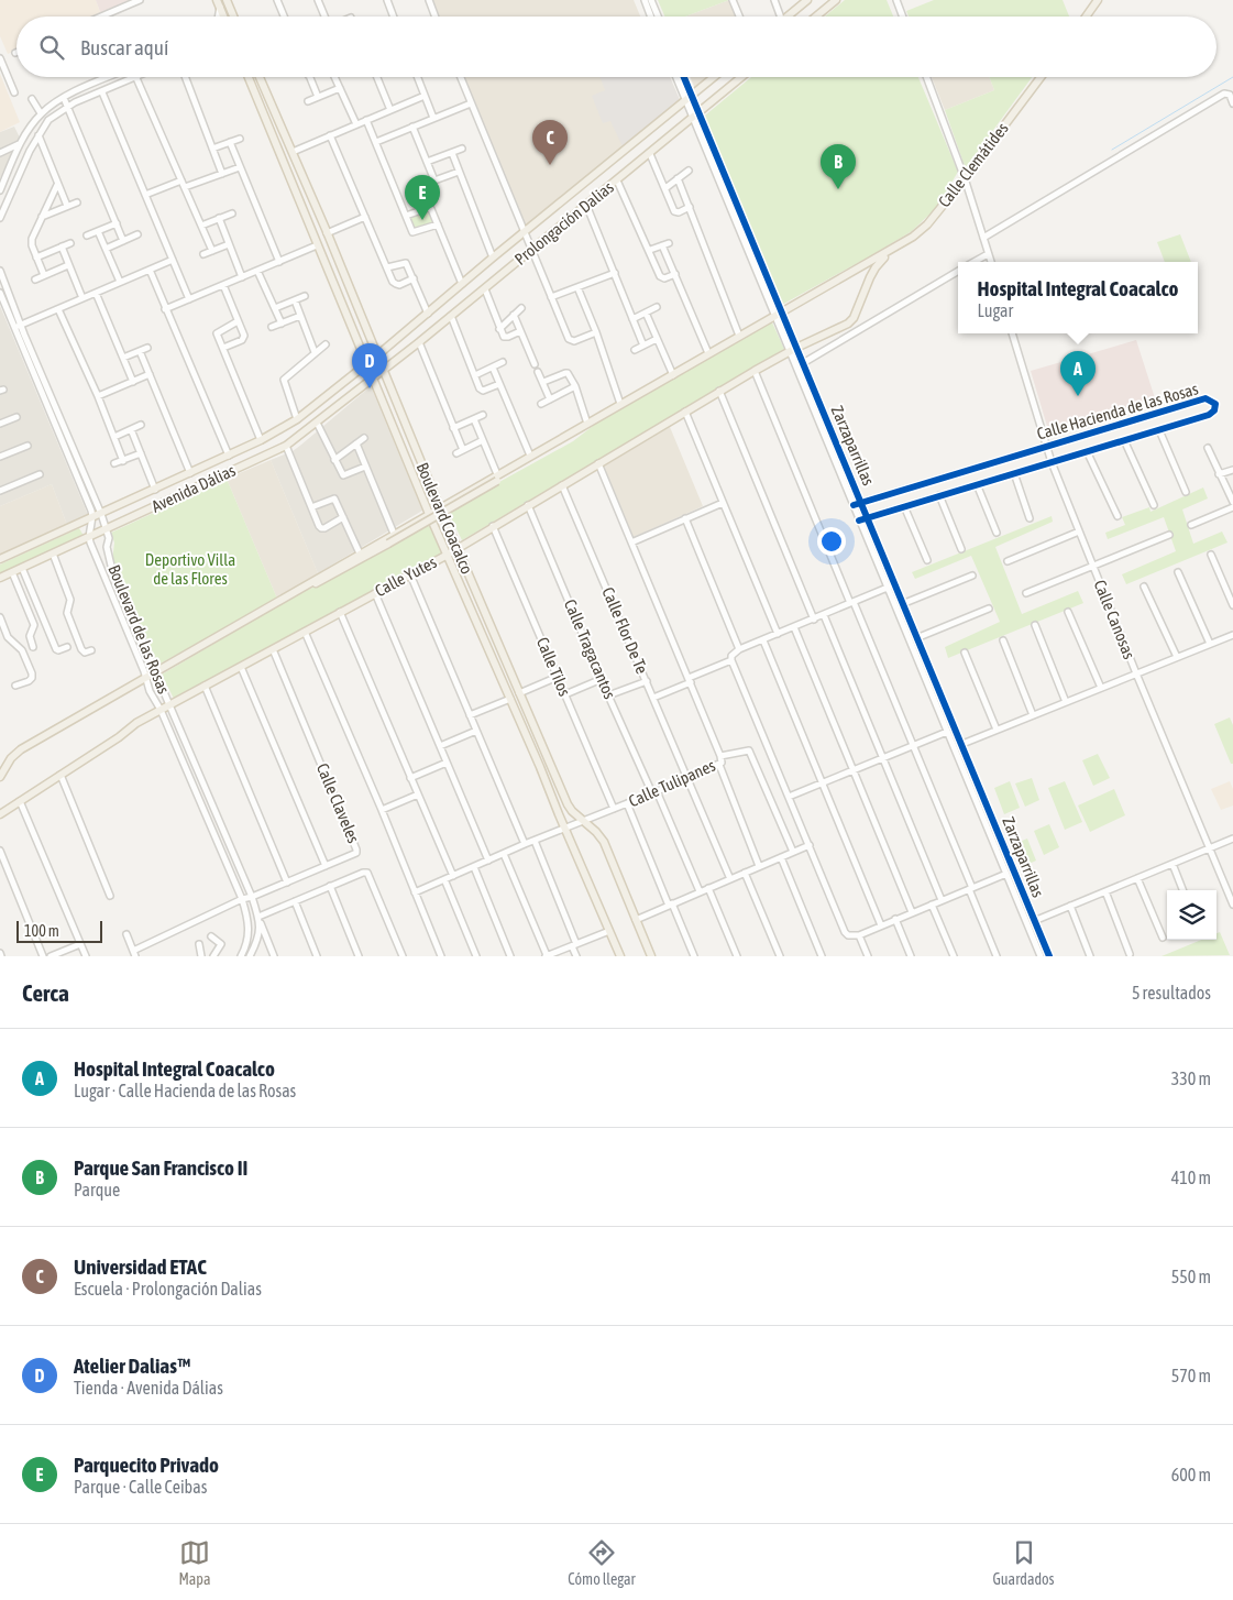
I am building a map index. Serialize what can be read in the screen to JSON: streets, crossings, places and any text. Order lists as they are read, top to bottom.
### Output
{
  "streets": {
    "main road": [
      "Calle Clemátides",
      "Prolongación Dalias",
      "Avenida Dálias",
      "Boulevard Coacalco",
      "Calle Yutes"
    ],
    "street": [
      "Calle Hacienda de las Rosas",
      "Zarzaparrillas",
      "Calle Canosas",
      "Boulevard de las Rosas",
      "Calle Flor De Te",
      "Calle Tragacantos",
      "Calle Tilos",
      "Calle Tulipanes",
      "Calle Claveles"
    ]
  },
  "crossings": [
    ["Calle Clemátides", "Zarzaparrillas"],
    ["Calle Clemátides", "Calle Yutes"],
    ["Prolongación Dalias", "Zarzaparrillas"],
    ["Prolongación Dalias", "Avenida Dálias"],
    ["Prolongación Dalias", "Boulevard Coacalco"],
    ["Calle Hacienda de las Rosas", "Zarzaparrillas"],
    ["Calle Hacienda de las Rosas", "Calle Canosas"],
    ["Zarzaparrillas", "Calle Yutes"],
    ["Avenida Dálias", "Boulevard Coacalco"],
    ["Avenida Dálias", "Boulevard de las Rosas"],
    ["Boulevard Coacalco", "Calle Yutes"],
    ["Boulevard Coacalco", "Calle Tulipanes"],
    ["Calle Yutes", "Boulevard de las Rosas"],
    ["Calle Yutes", "Calle Flor De Te"],
    ["Calle Yutes", "Calle Tragacantos"],
    ["Calle Yutes", "Calle Tilos"],
    ["Calle Yutes", "Calle Tulipanes"],
    ["Calle Yutes", "Calle Claveles"],
    ["Boulevard de las Rosas", "Calle Claveles"],
    ["Calle Flor De Te", "Calle Tulipanes"],
    ["Calle Tragacantos", "Calle Tulipanes"],
    ["Calle Tilos", "Calle Tulipanes"]
  ],
  "parks": ["Deportivo Villa de las Flores"],
  "scale_bar": "100 m",
  "page": {
    "search": "Buscar aquí",
    "pins": [
      "C",
      "B",
      "E",
      "D",
      "A"
    ],
    "popup": ["Hospital Integral Coacalco", "Lugar"],
    "scale": "100 m",
    "heading": ["Cerca", "5 resultados"],
    "list": [
      {
        "mark": "A",
        "name": "Hospital Integral Coacalco",
        "note": "Lugar · Calle Hacienda de las Rosas",
        "value": "330 m"
      },
      {
        "mark": "B",
        "name": "Parque San Francisco II",
        "note": "Parque",
        "value": "410 m"
      },
      {
        "mark": "C",
        "name": "Universidad ETAC",
        "note": "Escuela · Prolongación Dalias",
        "value": "550 m"
      },
      {
        "mark": "D",
        "name": "Atelier Dalias™",
        "note": "Tienda · Avenida Dálias",
        "value": "570 m"
      },
      {
        "mark": "E",
        "name": "Parquecito Privado",
        "note": "Parque · Calle Ceibas",
        "value": "600 m"
      }
    ],
    "nav": ["Mapa", "Cómo llegar", "Guardados"]
  }
}
